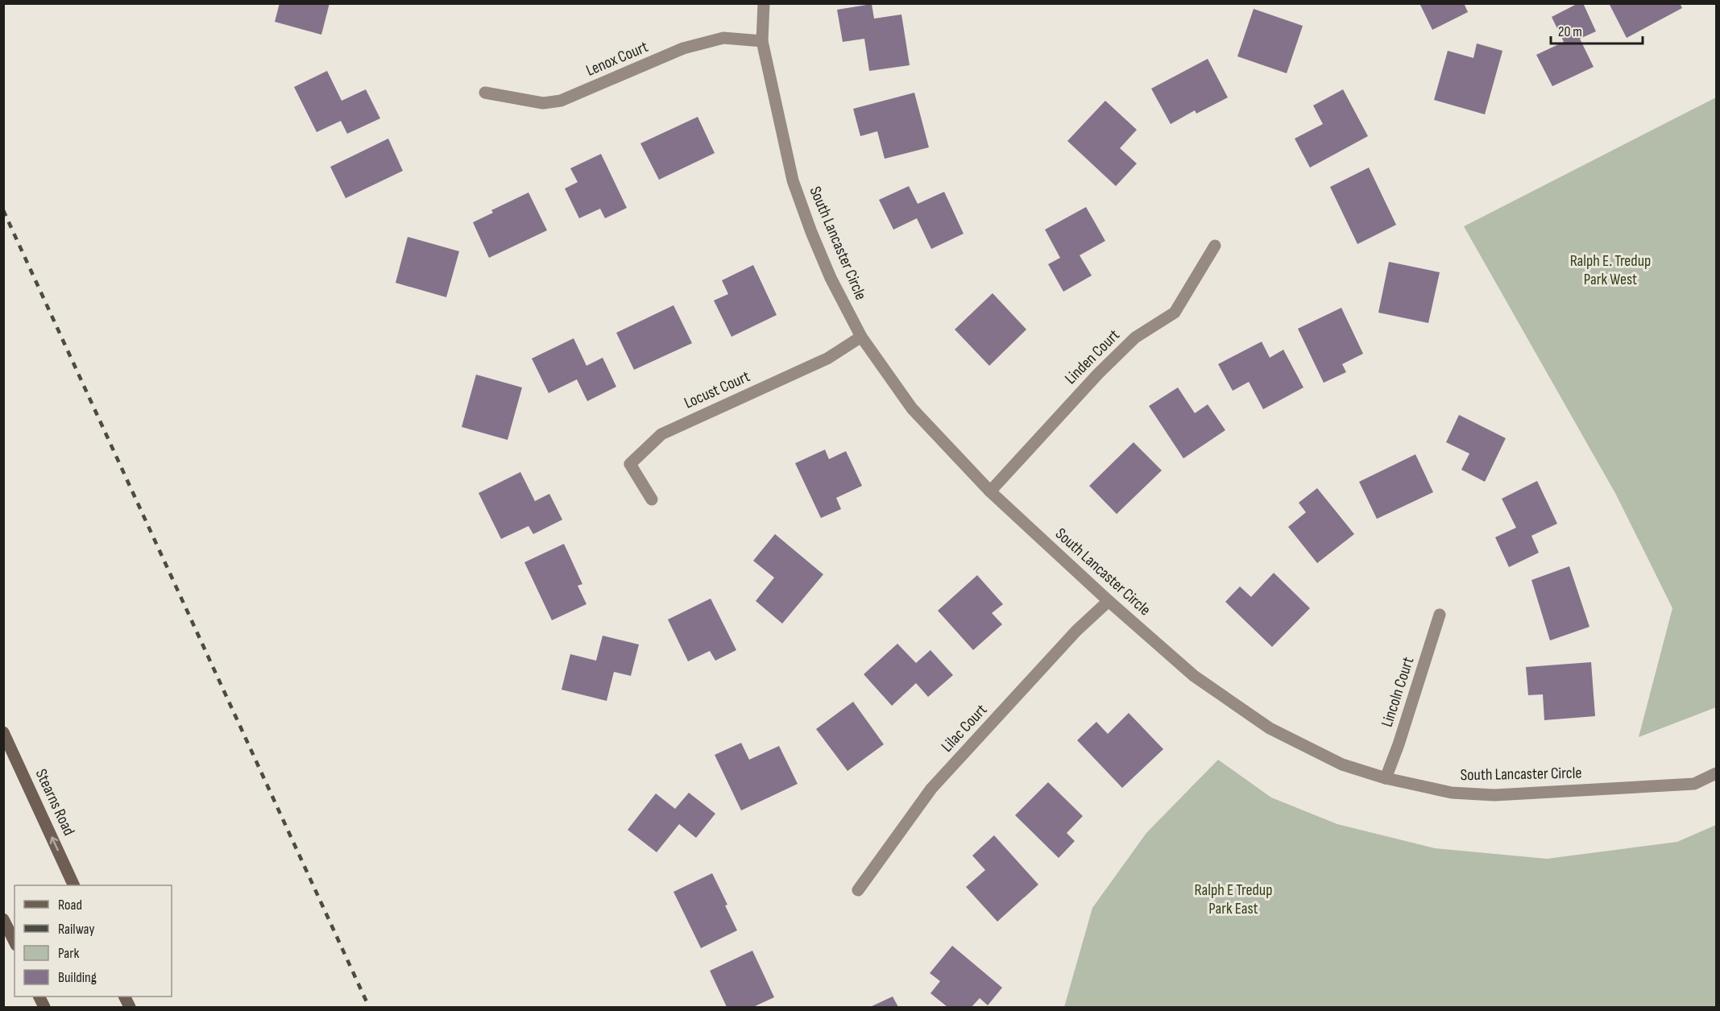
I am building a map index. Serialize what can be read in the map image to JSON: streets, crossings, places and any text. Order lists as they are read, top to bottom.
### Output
{
  "streets": {
    "main road": ["Stearns Road"],
    "street": [
      "Lenox Court",
      "South Lancaster Circle",
      "Linden Court",
      "Locust Court",
      "Lincoln Court",
      "Lilac Court"
    ]
  },
  "crossings": [
    ["Lenox Court", "South Lancaster Circle"],
    ["South Lancaster Circle", "Linden Court"],
    ["South Lancaster Circle", "Locust Court"],
    ["South Lancaster Circle", "Lincoln Court"],
    ["South Lancaster Circle", "Lilac Court"]
  ],
  "one_way": ["Stearns Road"],
  "parks": ["Ralph E. Tredup Park West", "Ralph E Tredup Park East"],
  "legend": [
    "Road",
    "Railway",
    "Park",
    "Building"
  ],
  "scale_bar": "20 m"
}
